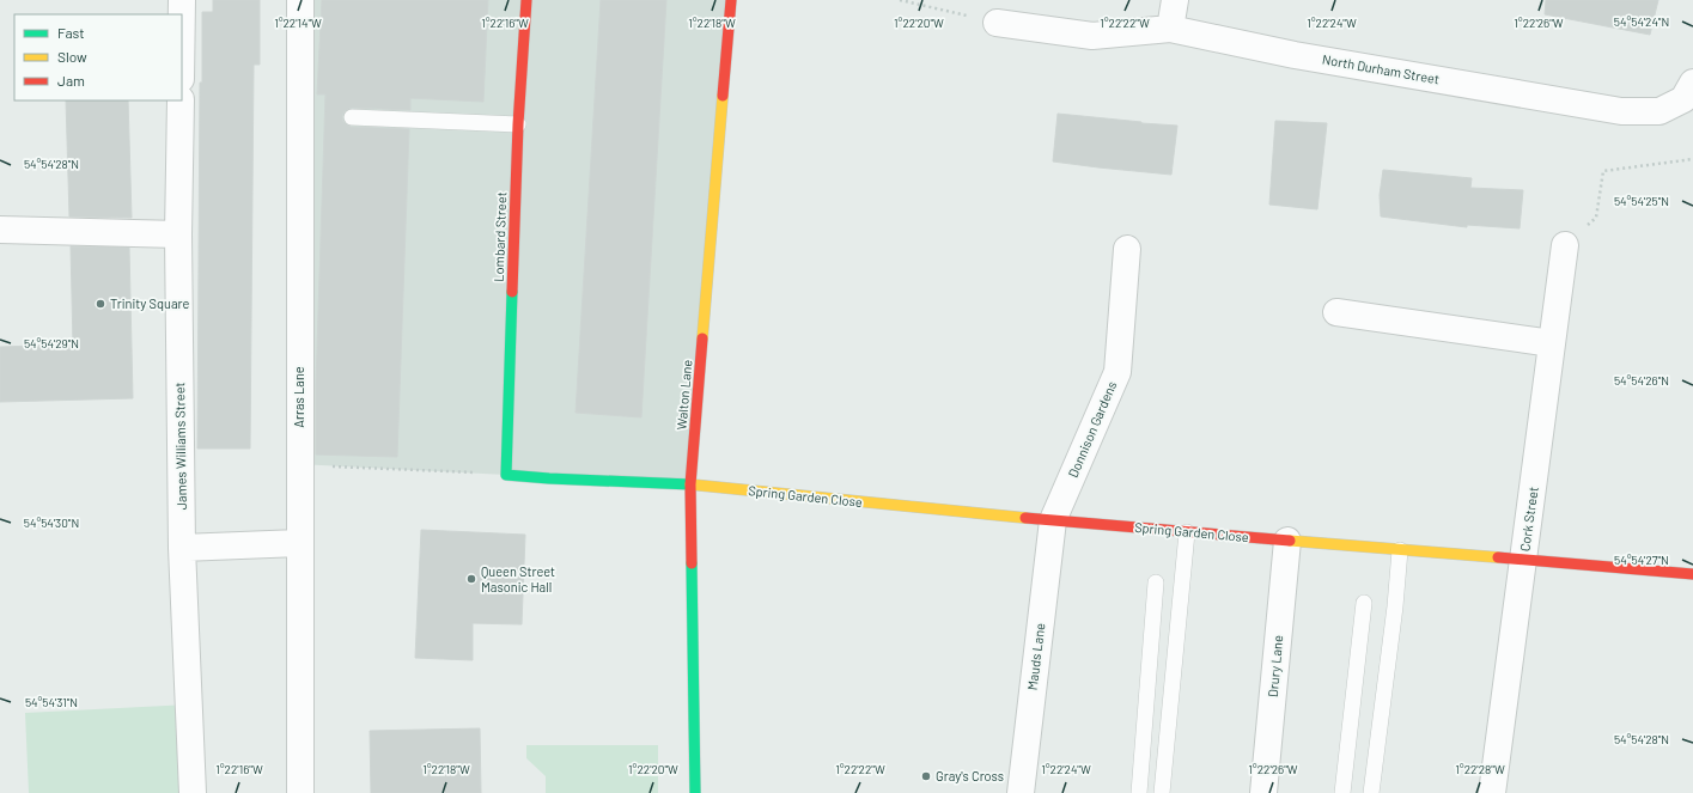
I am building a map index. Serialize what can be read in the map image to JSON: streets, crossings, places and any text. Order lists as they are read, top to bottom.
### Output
{
  "streets": {
    "street": [
      "North Durham Street",
      "Lombard Street",
      "Walton Lane",
      "Arras Lane",
      "Donnison Gardens",
      "James Williams Street",
      "Spring Garden Close",
      "Cork Street",
      "Mauds Lane",
      "Drury Lane"
    ]
  },
  "crossings": [
    ["Lombard Street", "Spring Garden Close"],
    ["Walton Lane", "Spring Garden Close"],
    ["Donnison Gardens", "Spring Garden Close"],
    ["Donnison Gardens", "Mauds Lane"],
    ["Spring Garden Close", "Cork Street"],
    ["Spring Garden Close", "Mauds Lane"],
    ["Spring Garden Close", "Drury Lane"]
  ],
  "places": ["Trinity Square", "Queen Street Masonic Hall", "Gray's Cross"],
  "legend": ["Fast", "Slow", "Jam"],
  "coordinates": [
    "54°54'24\"N",
    "1°22'14\"W",
    "1°22'16\"W",
    "1°22'18\"W",
    "1°22'20\"W",
    "1°22'22\"W",
    "1°22'24\"W",
    "1°22'26\"W",
    "54°54'28\"N",
    "54°54'25\"N",
    "54°54'29\"N",
    "54°54'26\"N",
    "54°54'30\"N",
    "54°54'27\"N",
    "54°54'31\"N",
    "1°22'28\"W"
  ]
}
